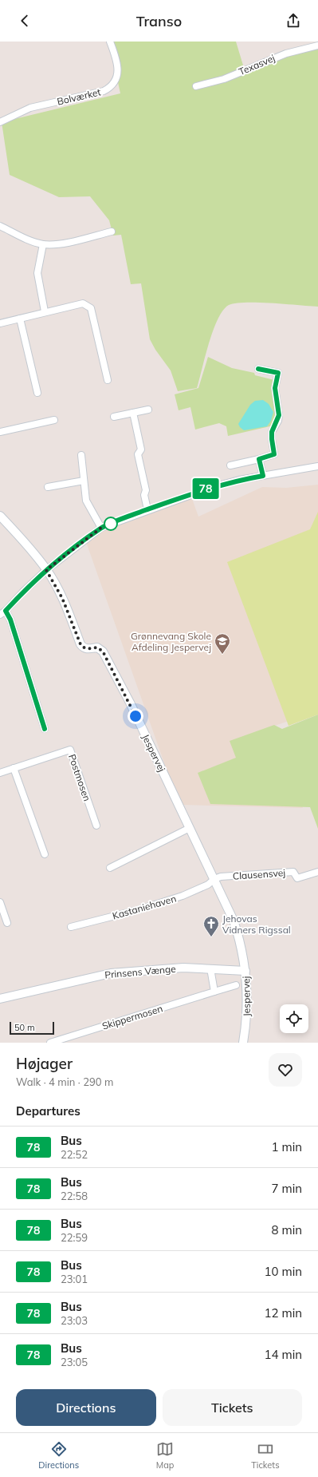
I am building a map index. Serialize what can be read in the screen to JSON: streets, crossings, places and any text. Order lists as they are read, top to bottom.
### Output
{
  "streets": {
    "street": [
      "Texasvej",
      "Bolværket",
      "Jespervej",
      "Postmosen",
      "Clausensvej",
      "Kastaniehaven",
      "Prinsens Vænge",
      "Skippermosen"
    ]
  },
  "crossings": [
    ["Jespervej", "Clausensvej"],
    ["Jespervej", "Kastaniehaven"],
    ["Jespervej", "Prinsens Vænge"],
    ["Clausensvej", "Kastaniehaven"]
  ],
  "places": {
    "school or university": ["Grønnevang Skole Afdeling Jespervej"],
    "church": ["Jehovas Vidners Rigssal"]
  },
  "lines": ["bus line 78"],
  "scale_bar": "50 m",
  "page": {
    "header": "Transo",
    "on_map": "78",
    "scale": "50 m",
    "heading": [
      ["Højager", "Walk · 4 min · 290 m"],
      "Departures"
    ],
    "list": [
      {
        "mark": "78",
        "name": "Bus",
        "note": "22:52",
        "value": "1 min"
      },
      {
        "mark": "78",
        "name": "Bus",
        "note": "22:58",
        "value": "7 min"
      },
      {
        "mark": "78",
        "name": "Bus",
        "note": "22:59",
        "value": "8 min"
      },
      {
        "mark": "78",
        "name": "Bus",
        "note": "23:01",
        "value": "10 min"
      },
      {
        "mark": "78",
        "name": "Bus",
        "note": "23:03",
        "value": "12 min"
      },
      {
        "mark": "78",
        "name": "Bus",
        "note": "23:05",
        "value": "14 min"
      }
    ],
    "buttons": ["Directions", "Tickets"],
    "tabs": ["Directions", "Map", "Tickets"]
  }
}
